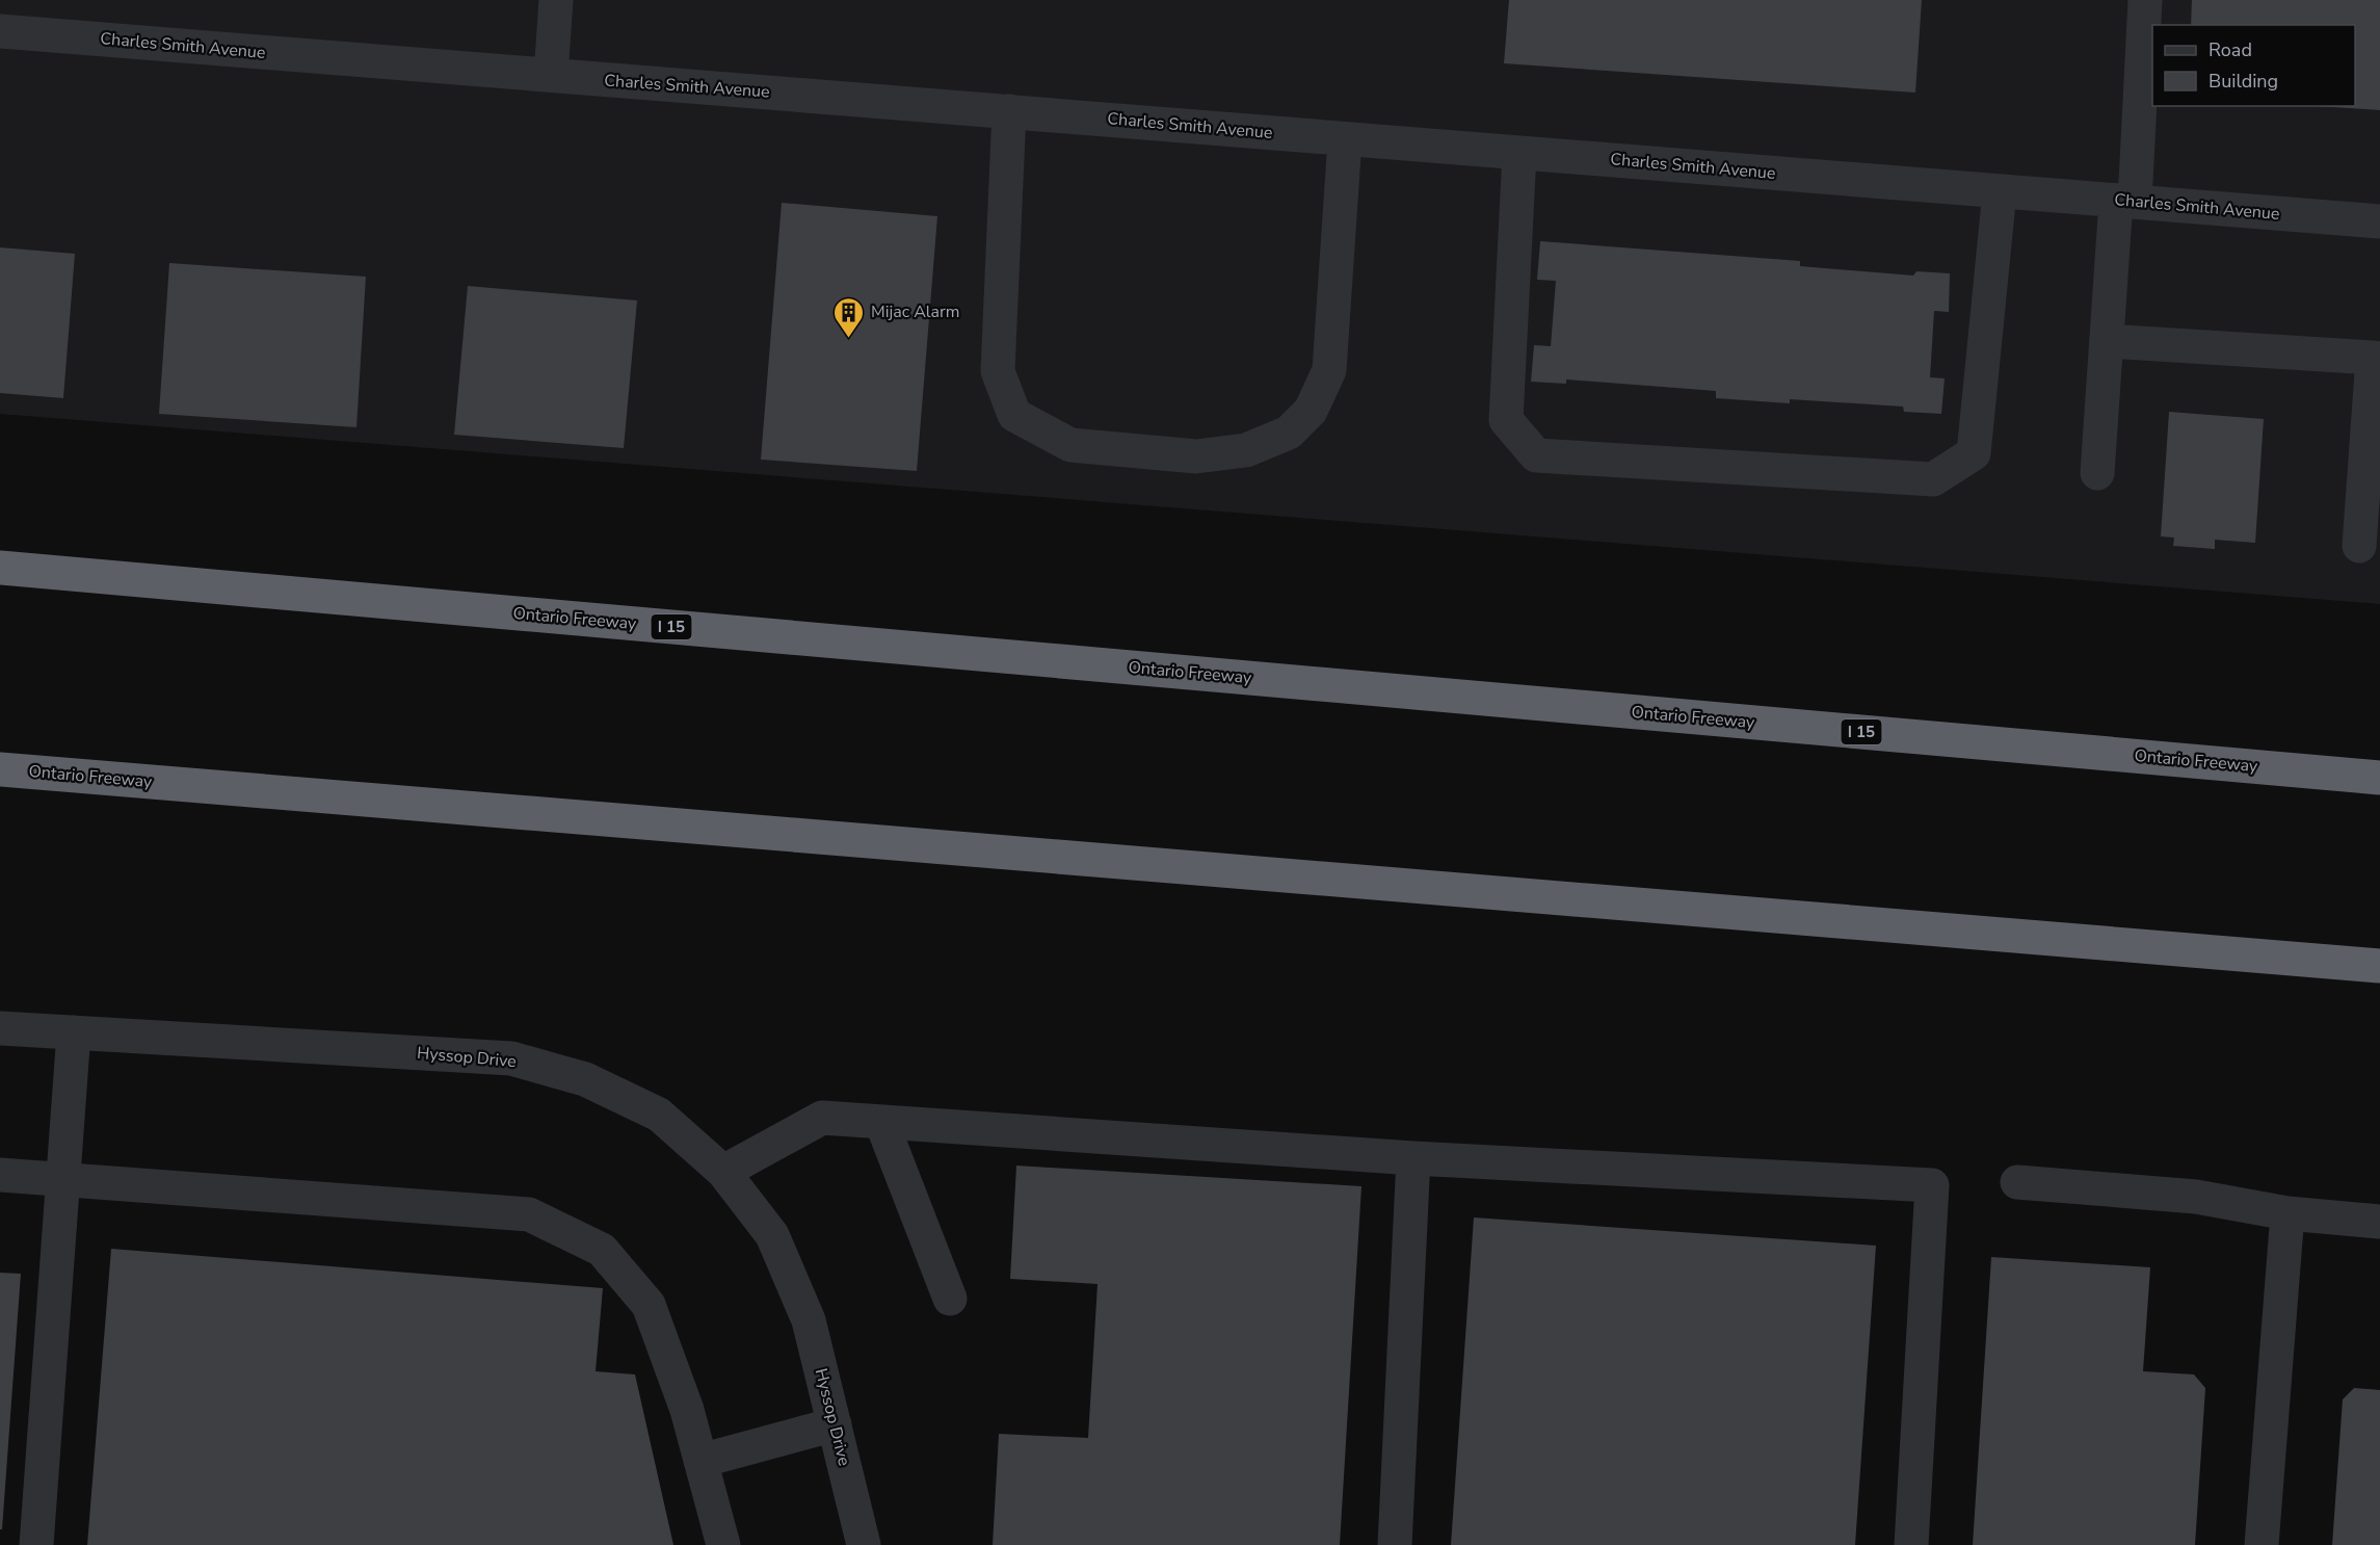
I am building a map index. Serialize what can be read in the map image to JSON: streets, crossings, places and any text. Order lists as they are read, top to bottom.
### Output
{
  "streets": {
    "highway": ["Ontario Freeway", "I 15"],
    "street": ["Charles Smith Avenue", "Hyssop Drive"]
  },
  "places": {
    "building": ["Mijac Alarm"]
  },
  "legend": ["Road", "Building"]
}
